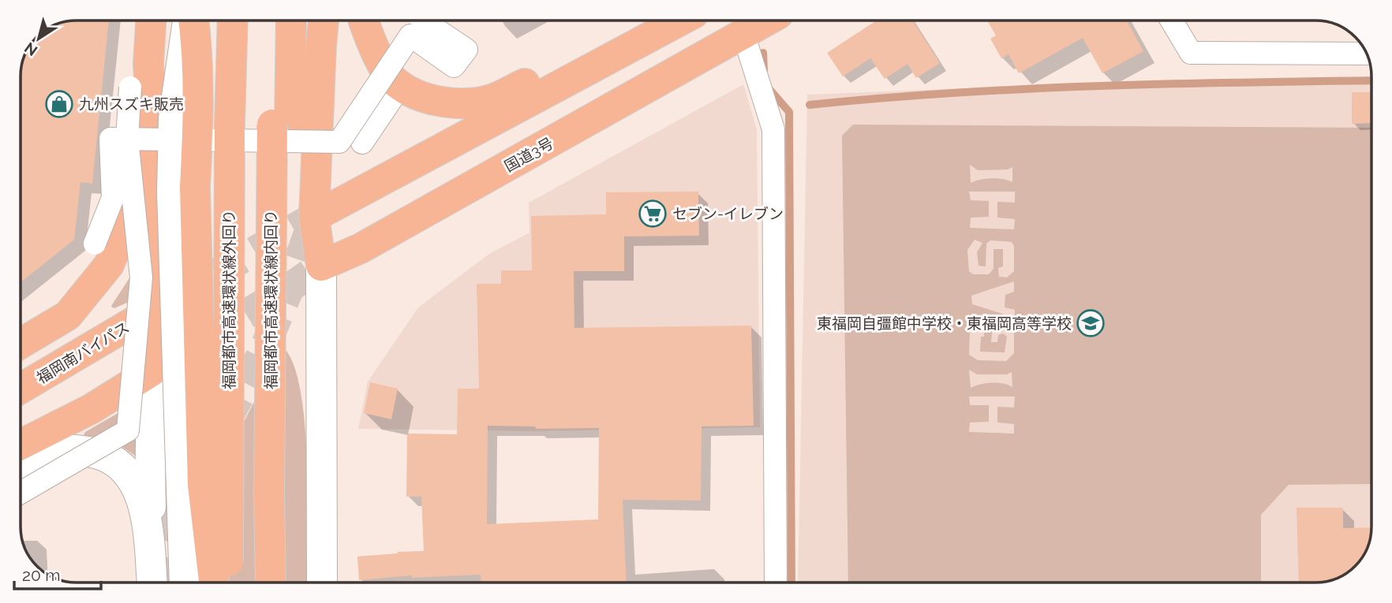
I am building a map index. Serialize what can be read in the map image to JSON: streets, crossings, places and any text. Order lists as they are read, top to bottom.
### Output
{
  "streets": {
    "highway": [
      "国道3号",
      "福岡都市高速環状線外回り",
      "福岡都市高速環状線内回り",
      "福岡南バイパス"
    ]
  },
  "places": {
    "shop": ["九州スズキ販売"],
    "supermarket": ["セブン-イレブン"],
    "school or university": ["東福岡自彊館中学校・東福岡高等学校"]
  },
  "scale_bar": "20 m",
  "north": "bottom left"
}
